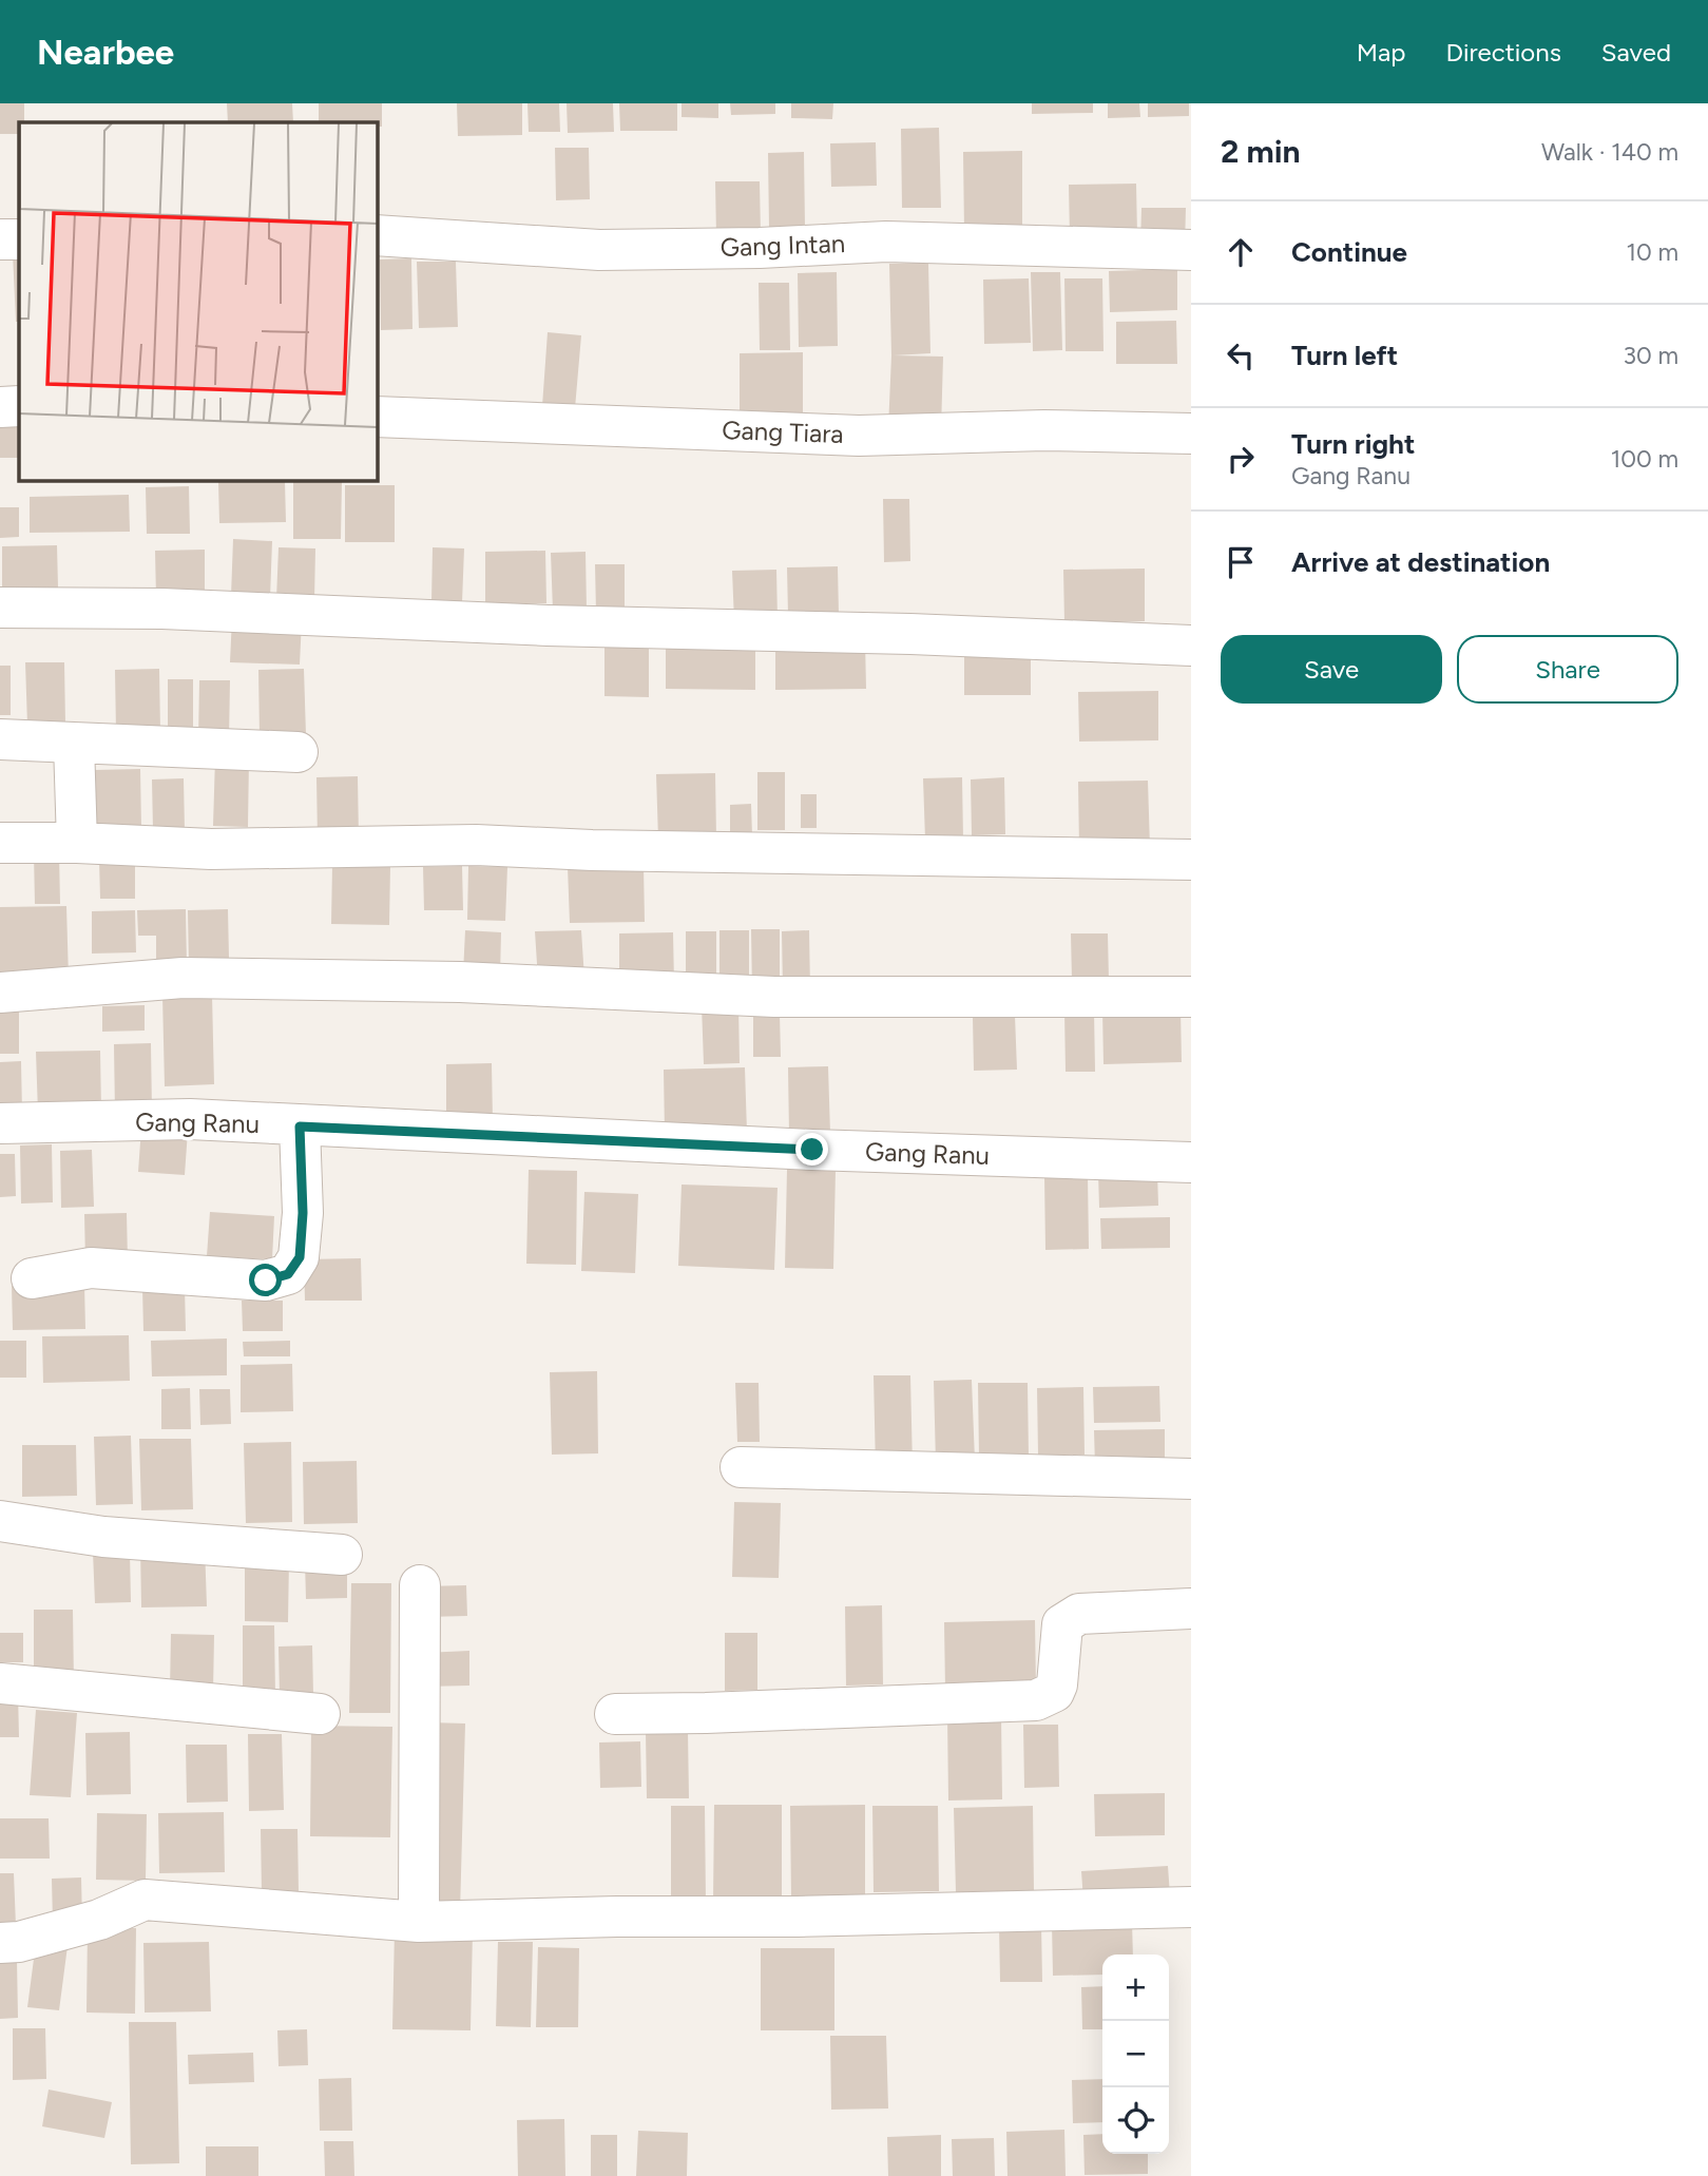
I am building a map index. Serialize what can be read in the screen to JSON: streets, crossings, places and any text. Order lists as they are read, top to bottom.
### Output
{
  "streets": {
    "street": ["Gang Intan", "Gang Tiara", "Gang Ranu"]
  },
  "page": {
    "header": "Nearbee",
    "nav": ["Map", "Directions", "Saved"],
    "heading": ["2 min", "Walk · 140 m"],
    "list": [
      ["Continue", "10 m"],
      ["Turn left", "30 m"],
      ["Turn right", "Gang Ranu", "100 m"],
      "Arrive at destination"
    ],
    "buttons": ["Save", "Share"],
    "map_buttons": ["+", "−"]
  }
}
